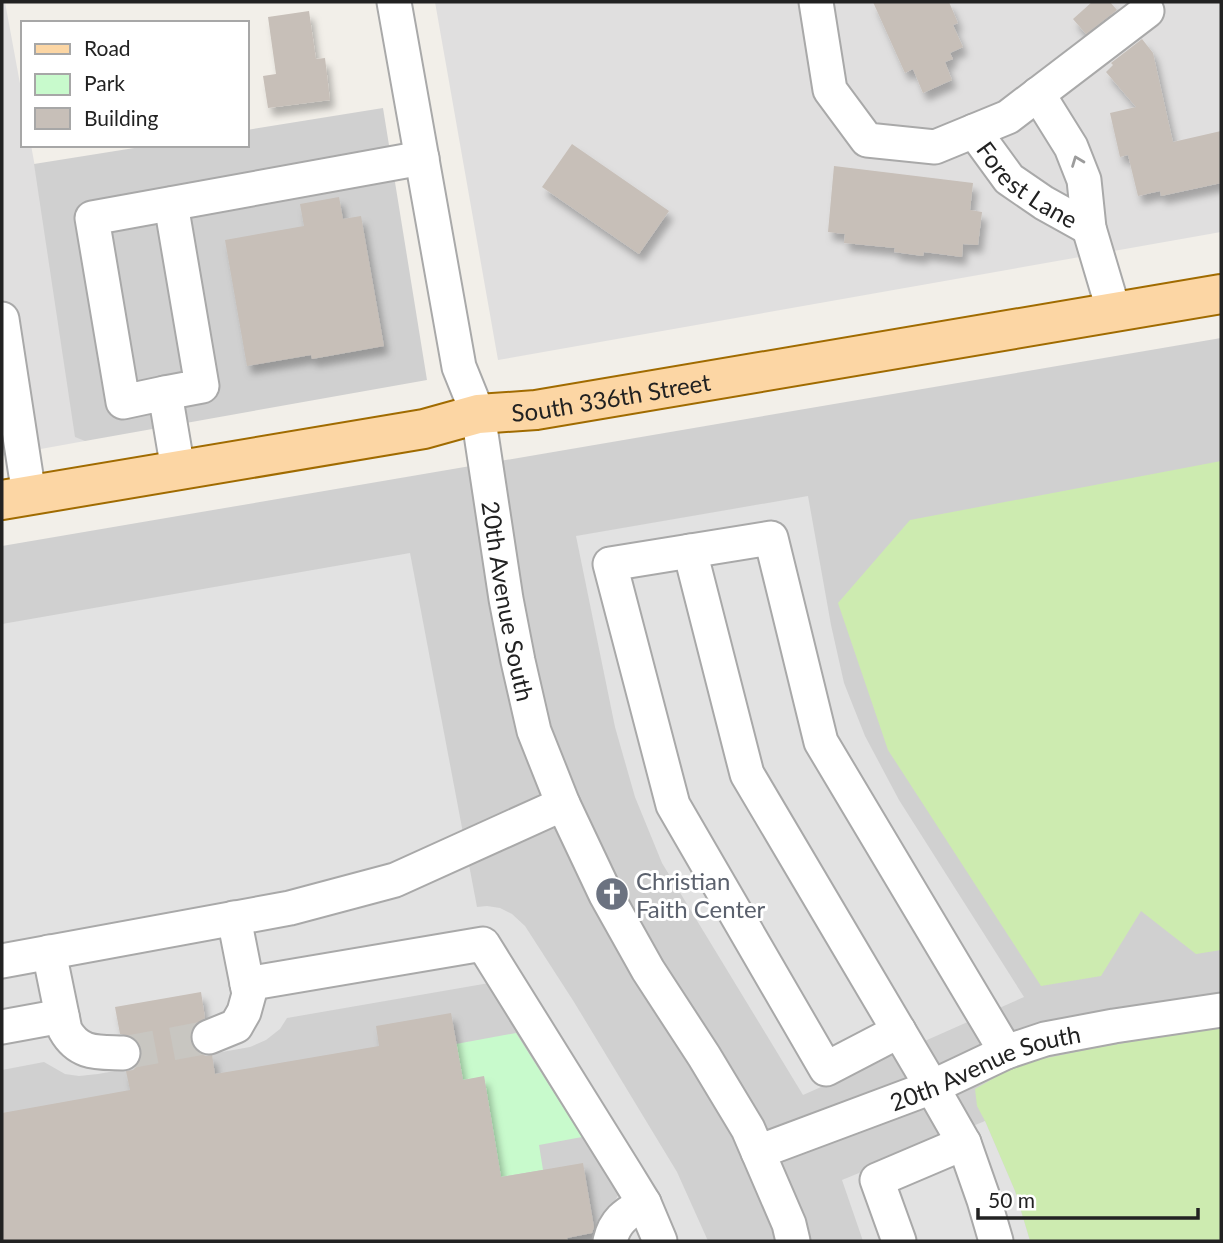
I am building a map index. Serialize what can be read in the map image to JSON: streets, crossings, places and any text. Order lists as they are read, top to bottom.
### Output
{
  "streets": {
    "main road": ["South 336th Street"],
    "street": ["Forest Lane", "20th Avenue South"]
  },
  "crossings": [
    ["Forest Lane", "South 336th Street"],
    ["South 336th Street", "20th Avenue South"]
  ],
  "places": {
    "church": ["Christian Faith Center"]
  },
  "legend": ["Road", "Park", "Building"],
  "scale_bar": "50 m"
}
